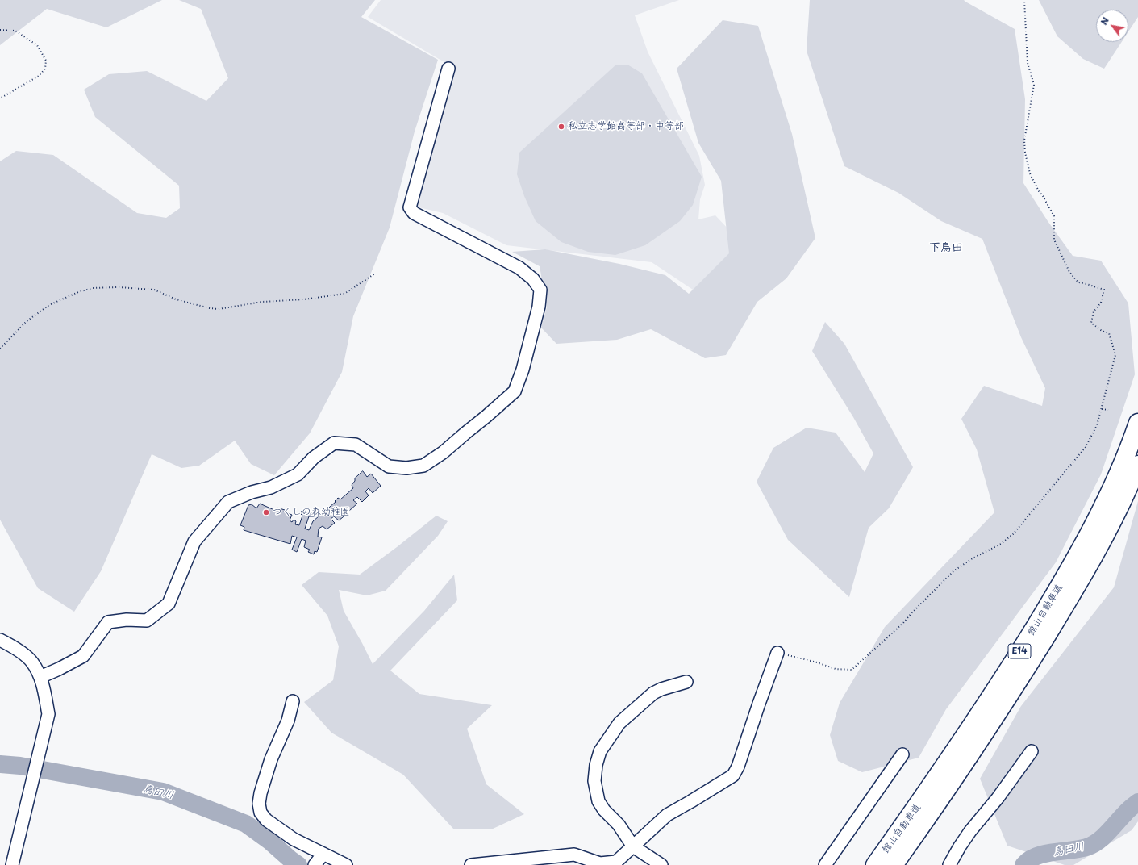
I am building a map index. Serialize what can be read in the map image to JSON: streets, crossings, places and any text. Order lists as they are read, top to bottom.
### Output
{
  "streets": {
    "highway": ["館山自動車道", "E14"]
  },
  "districts": ["下烏田"],
  "water": ["鳥田川"],
  "places": ["私立志学館高等部・中等部", "つくしの森幼稚園"],
  "north": "top left"
}
